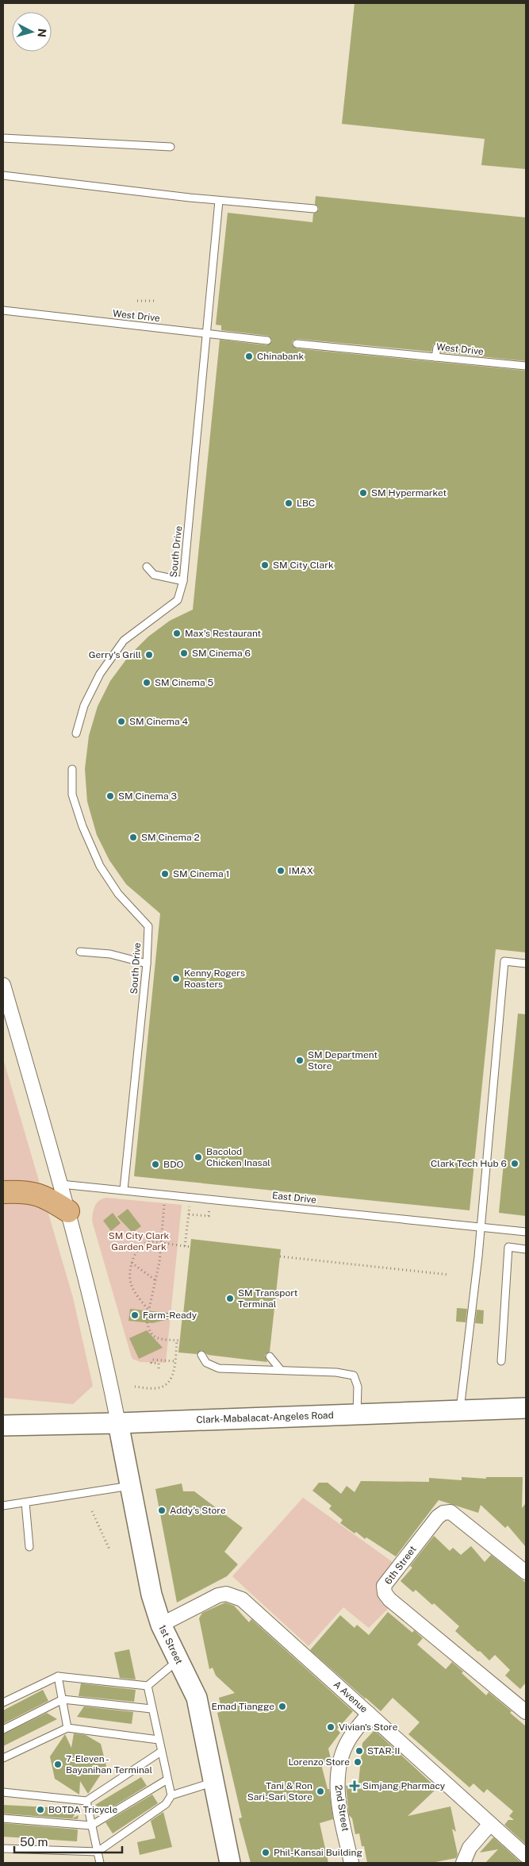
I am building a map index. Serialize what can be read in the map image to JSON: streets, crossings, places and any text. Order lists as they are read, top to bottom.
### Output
{
  "streets": {
    "main road": ["Clark-Mabalacat-Angeles Road", "1st Street"],
    "street": ["6th Street", "A Avenue", "2nd Street"],
    "lane": ["West Drive", "South Drive", "East Drive"]
  },
  "crossings": [
    ["West Drive", "South Drive"],
    ["South Drive", "East Drive"],
    ["Clark-Mabalacat-Angeles Road", "1st Street"],
    ["1st Street", "A Avenue"],
    ["A Avenue", "2nd Street"]
  ],
  "parks": ["SM City Clark Garden Park"],
  "places": {
    "other": [
      "Chinabank",
      "SM Hypermarket",
      "LBC",
      "SM City Clark",
      "Max's Restaurant",
      "SM Cinema 6",
      "Gerry's Grill",
      "SM Cinema 5",
      "SM Cinema 4",
      "SM Cinema 3",
      "SM Cinema 2",
      "IMAX",
      "SM Cinema 1",
      "Kenny Rogers Roasters",
      "SM Department Store",
      "Bacolod Chicken Inasal",
      "Clark Tech Hub 6",
      "BDO",
      "SM Transport Terminal",
      "Farm-Ready",
      "Addy's Store",
      "Emad Tiangge",
      "Vivian's Store",
      "STAR-II",
      "Lorenzo Store",
      "7-Eleven - Bayanihan Terminal",
      "Tani & Ron Sari-Sari Store",
      "BOTDA Tricycle",
      "Phil-Kansai Building"
    ],
    "health": ["Simjang Pharmacy"]
  },
  "scale_bar": "50 m",
  "north": "right"
}
